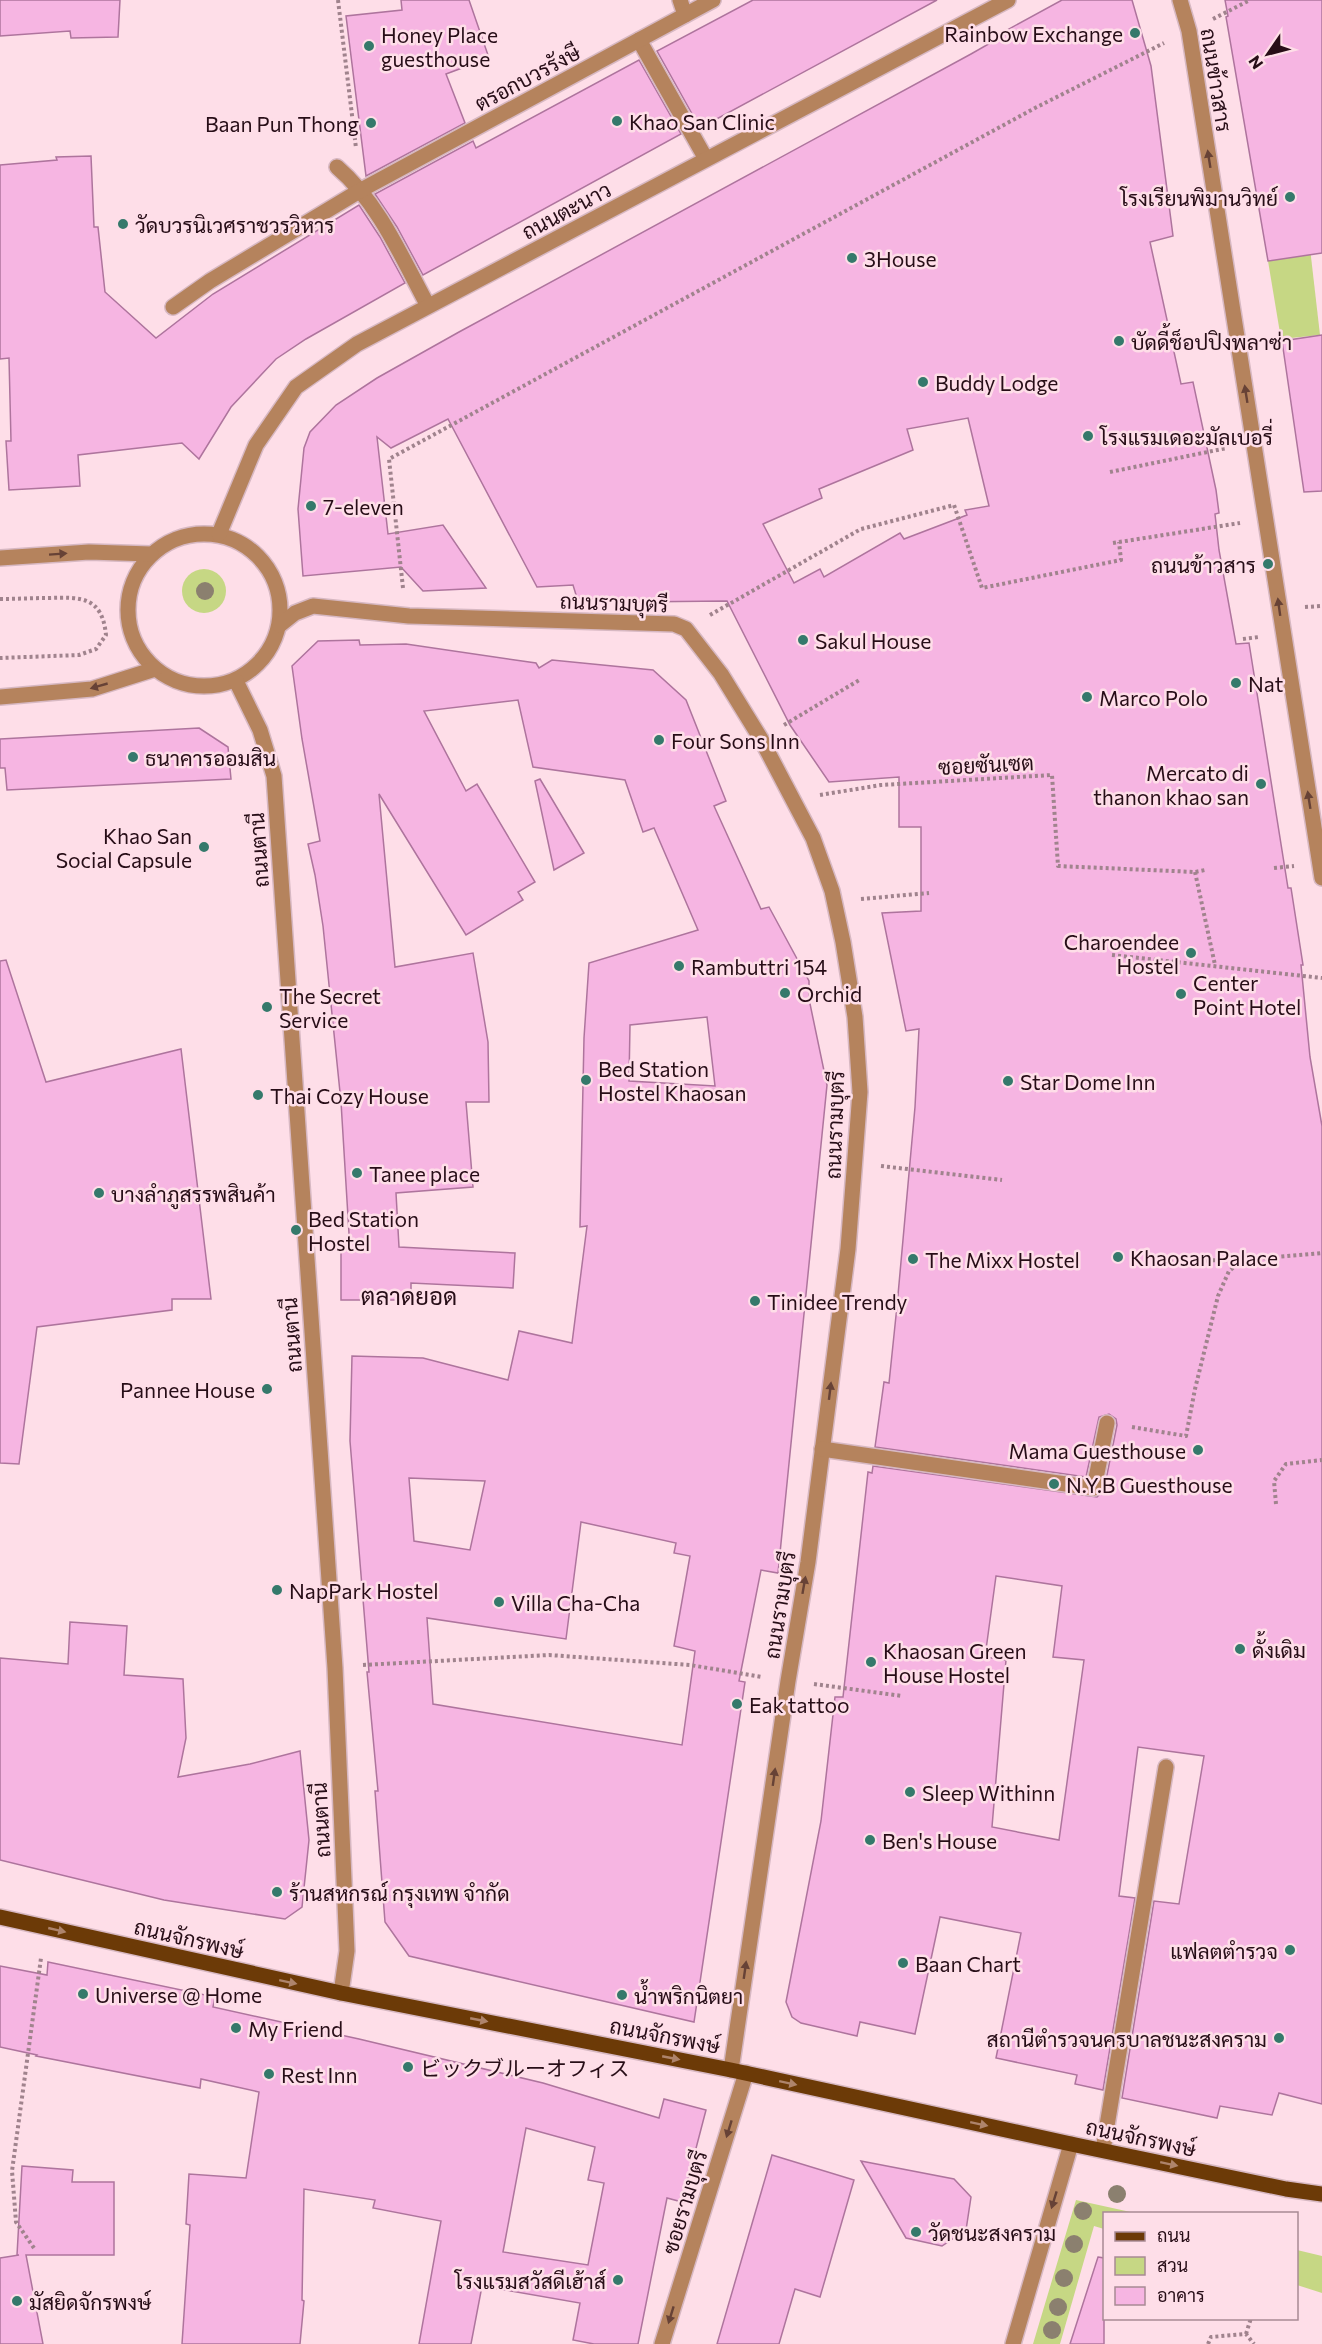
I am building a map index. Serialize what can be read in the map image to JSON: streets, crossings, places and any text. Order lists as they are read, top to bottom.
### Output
{
  "streets": {
    "main road": ["ถนนจักรพงษ์"],
    "street": [
      "ตรอกบวรรังษี",
      "ถนนข้าวสาร",
      "ถนนตะนาว",
      "ถนนรามบุตรี",
      "ถนนตานี",
      "ซอยรามบุตรี"
    ],
    "path": ["ซอยซันเซต"]
  },
  "crossings": [
    ["ถนนตะนาว", "ถนนรามบุตรี"],
    ["ถนนตะนาว", "ถนนตานี"],
    ["ถนนรามบุตรี", "ซอยซันเซต"],
    ["ถนนรามบุตรี", "ถนนตานี"],
    ["ถนนรามบุตรี", "ถนนจักรพงษ์"],
    ["ถนนตานี", "ถนนจักรพงษ์"],
    ["ถนนจักรพงษ์", "ซอยรามบุตรี"]
  ],
  "one_way": [
    "ถนนข้าวสาร",
    "ถนนรามบุตรี",
    "ถนนจักรพงษ์",
    "ซอยรามบุตรี"
  ],
  "districts": ["ตลาดยอด"],
  "places": [
    "Rainbow Exchange",
    "Honey Place guesthouse",
    "Khao San Clinic",
    "Baan Pun Thong",
    "โรงเรียนพิมานวิทย์",
    "วัดบวรนิเวศราชวรวิหาร",
    "3House",
    "บัดดี้ช็อปปิงพลาซ่า",
    "Buddy Lodge",
    "โรงแรมเดอะมัลเบอรี่",
    "7-eleven",
    "ถนนข้าวสาร",
    "Sakul House",
    "Nat",
    "Marco Polo",
    "Four Sons Inn",
    "ธนาคารออมสิน",
    "Mercato di thanon khao san",
    "Khao San Social Capsule",
    "Charoendee Hostel",
    "Rambuttri 154",
    "Orchid",
    "Center Point Hotel",
    "The Secret Service",
    "Bed Station Hostel Khaosan",
    "Star Dome Inn",
    "Thai Cozy House",
    "Tanee place",
    "บางลำภูสรรพสินค้า",
    "Bed Station Hostel",
    "Khaosan Palace",
    "The Mixx Hostel",
    "Tinidee Trendy",
    "Pannee House",
    "Mama Guesthouse",
    "N.Y.B Guesthouse",
    "NapPark Hostel",
    "Villa Cha-Cha",
    "ดั้งเดิม",
    "Khaosan Green House Hostel",
    "Eak tattoo",
    "Sleep Withinn",
    "Ben's House",
    "ร้านสหกรณ์ กรุงเทพ จำกัด",
    "แฟลตตำรวจ",
    "Baan Chart",
    "Universe @ Home",
    "น้ำพริกนิตยา",
    "My Friend",
    "สถานีตำรวจนครบาลชนะสงคราม",
    "ビックブルーオフィス",
    "Rest Inn",
    "วัดชนะสงคราม",
    "โรงแรมสวัสดีเฮ้าส์",
    "มัสยิดจักรพงษ์"
  ],
  "legend": ["ถนน", "สวน", "อาคาร"],
  "north": "bottom left"
}
